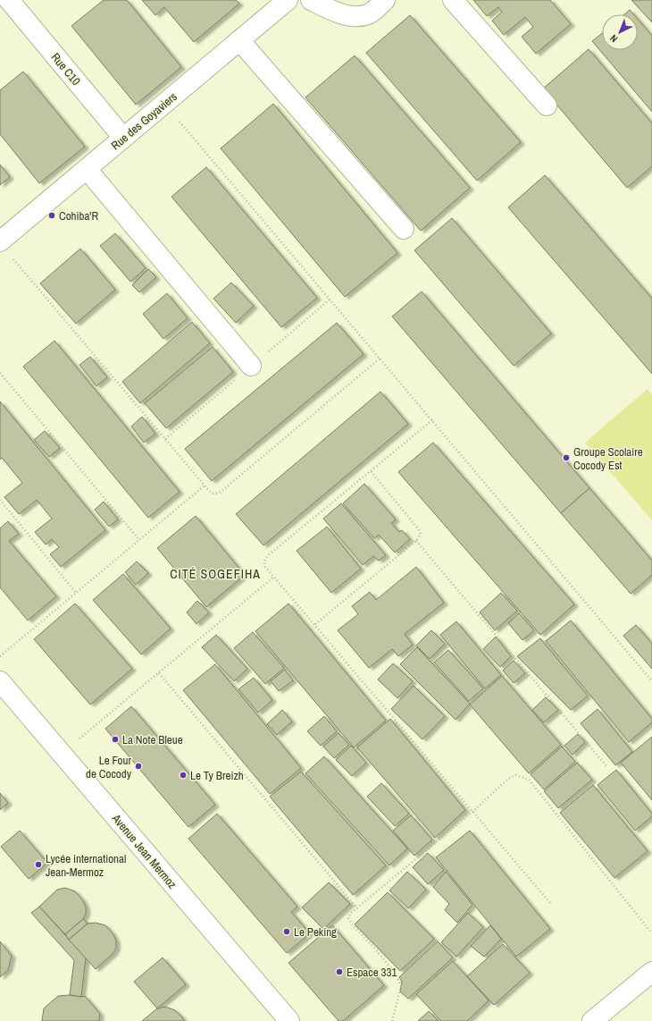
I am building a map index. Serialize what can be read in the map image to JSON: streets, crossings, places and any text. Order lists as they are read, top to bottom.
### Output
{
  "streets": {
    "street": ["Rue C10", "Rue des Goyaviers", "Avenue Jean Mermoz"]
  },
  "crossings": [
    ["Rue C10", "Rue des Goyaviers"]
  ],
  "districts": ["CITÉ SOGEFIHA"],
  "places": [
    "Cohiba'R",
    "Groupe Scolaire Cocody Est",
    "La Note Bleue",
    "Le Four de Cocody",
    "Le Ty Breizh",
    "Lycée international Jean-Mermoz",
    "Le Peking",
    "Espace 331"
  ],
  "north": "bottom left"
}
